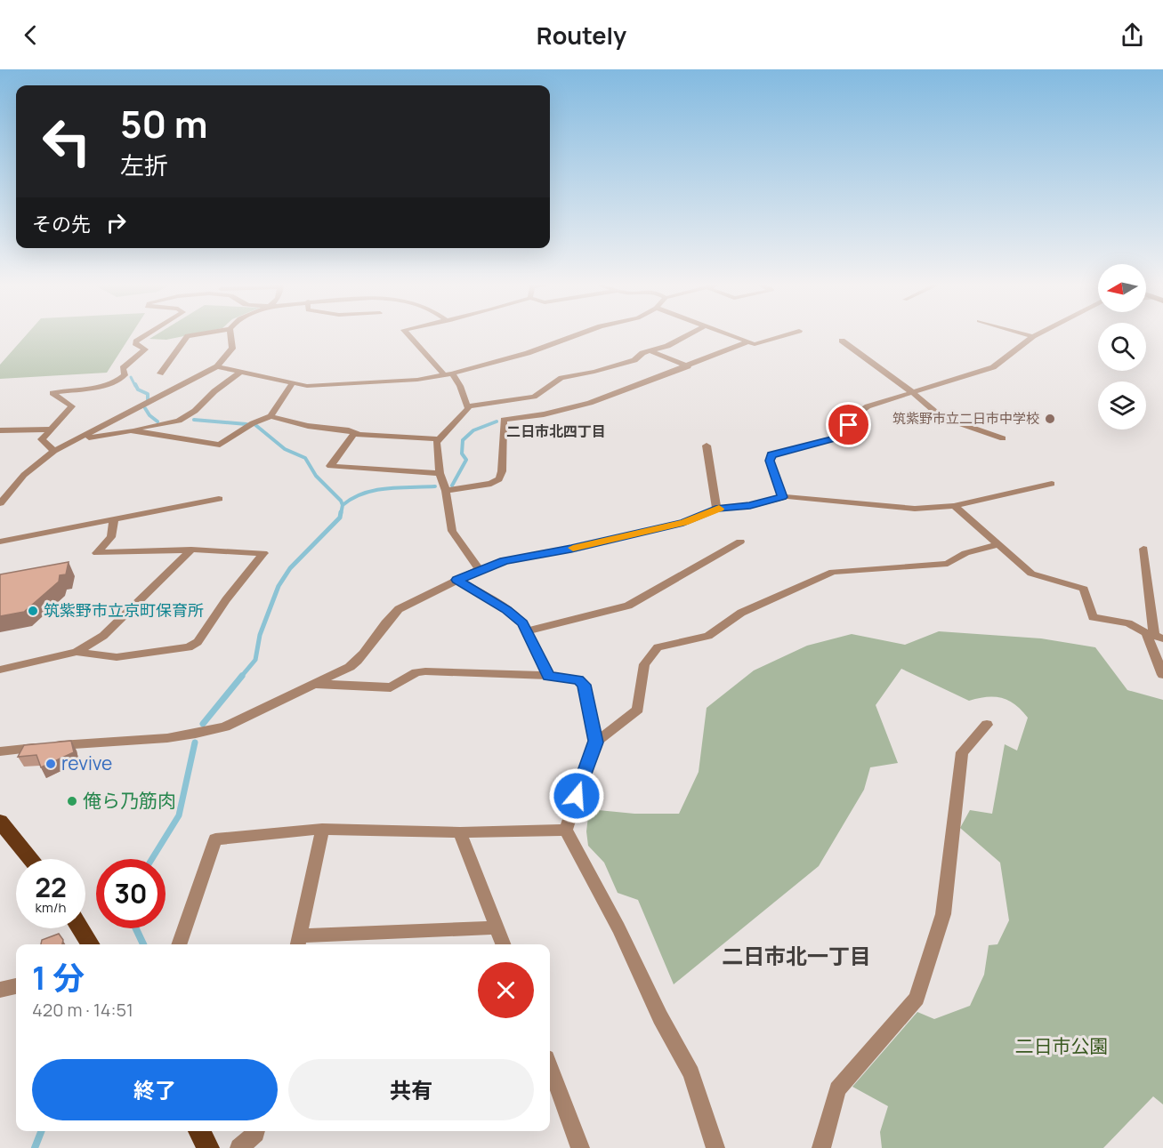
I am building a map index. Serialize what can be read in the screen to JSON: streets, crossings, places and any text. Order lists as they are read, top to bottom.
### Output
{
  "districts": ["二日市北四丁目", "二日市北一丁目"],
  "parks": ["二日市公園"],
  "places": [
    "筑紫野市立二日市中学校",
    "筑紫野市立京町保育所",
    "revive",
    "俺ら乃筋肉"
  ],
  "north": "left",
  "page": {
    "header": "Routely",
    "turn": ["50 m", "左折"],
    "then": "その先",
    "speed": "22 km/h",
    "limit": "30",
    "heading": ["1 分", "420 m · 14:51"],
    "buttons": ["終了", "共有"]
  }
}
